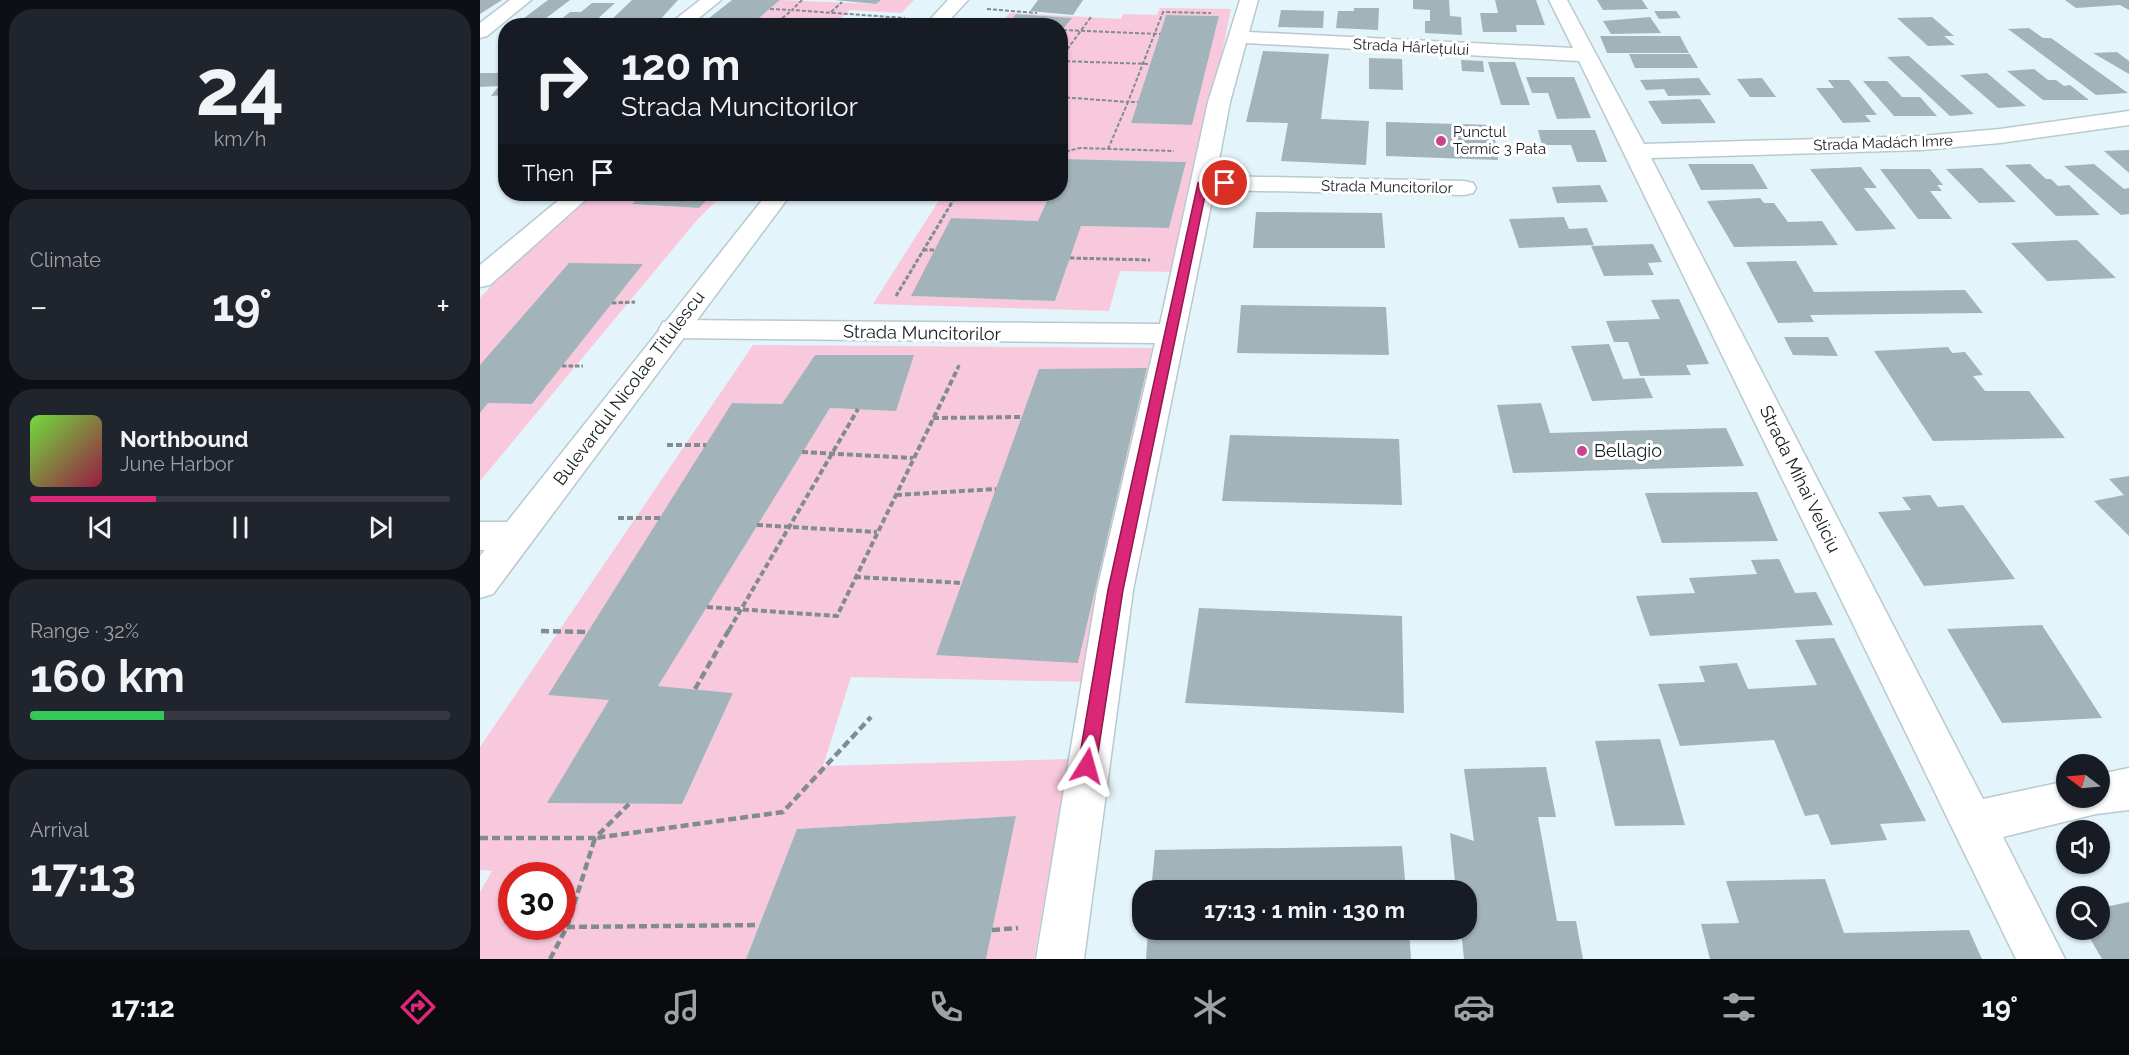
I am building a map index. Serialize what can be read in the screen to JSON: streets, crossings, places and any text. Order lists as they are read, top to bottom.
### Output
{
  "streets": {
    "street": [
      "Strada Hârlețului",
      "Strada Madách Imre",
      "Strada Muncitorilor",
      "Bulevardul Nicolae Titulescu",
      "Strada Mihai Veliciu"
    ]
  },
  "crossings": [
    ["Strada Hârlețului", "Strada Mihai Veliciu"],
    ["Strada Madách Imre", "Strada Mihai Veliciu"],
    ["Strada Muncitorilor", "Bulevardul Nicolae Titulescu"]
  ],
  "places": ["Punctul Termic 3 Pata", "Bellagio"],
  "north": "left",
  "page": {
    "tile": [
      ["24", "km/h"],
      "Climate",
      ["Range · 32%", "160 km"],
      ["Arrival", "17:13"]
    ],
    "turn": ["120 m", "Strada Muncitorilor"],
    "then": "Then",
    "heat": ["−", "19°", "+"],
    "song": ["Northbound", "June Harbor"],
    "limit": "30",
    "trip": "17:13 · 1 min · 130 m",
    "tabs": ["17:12", "19°"]
  }
}
